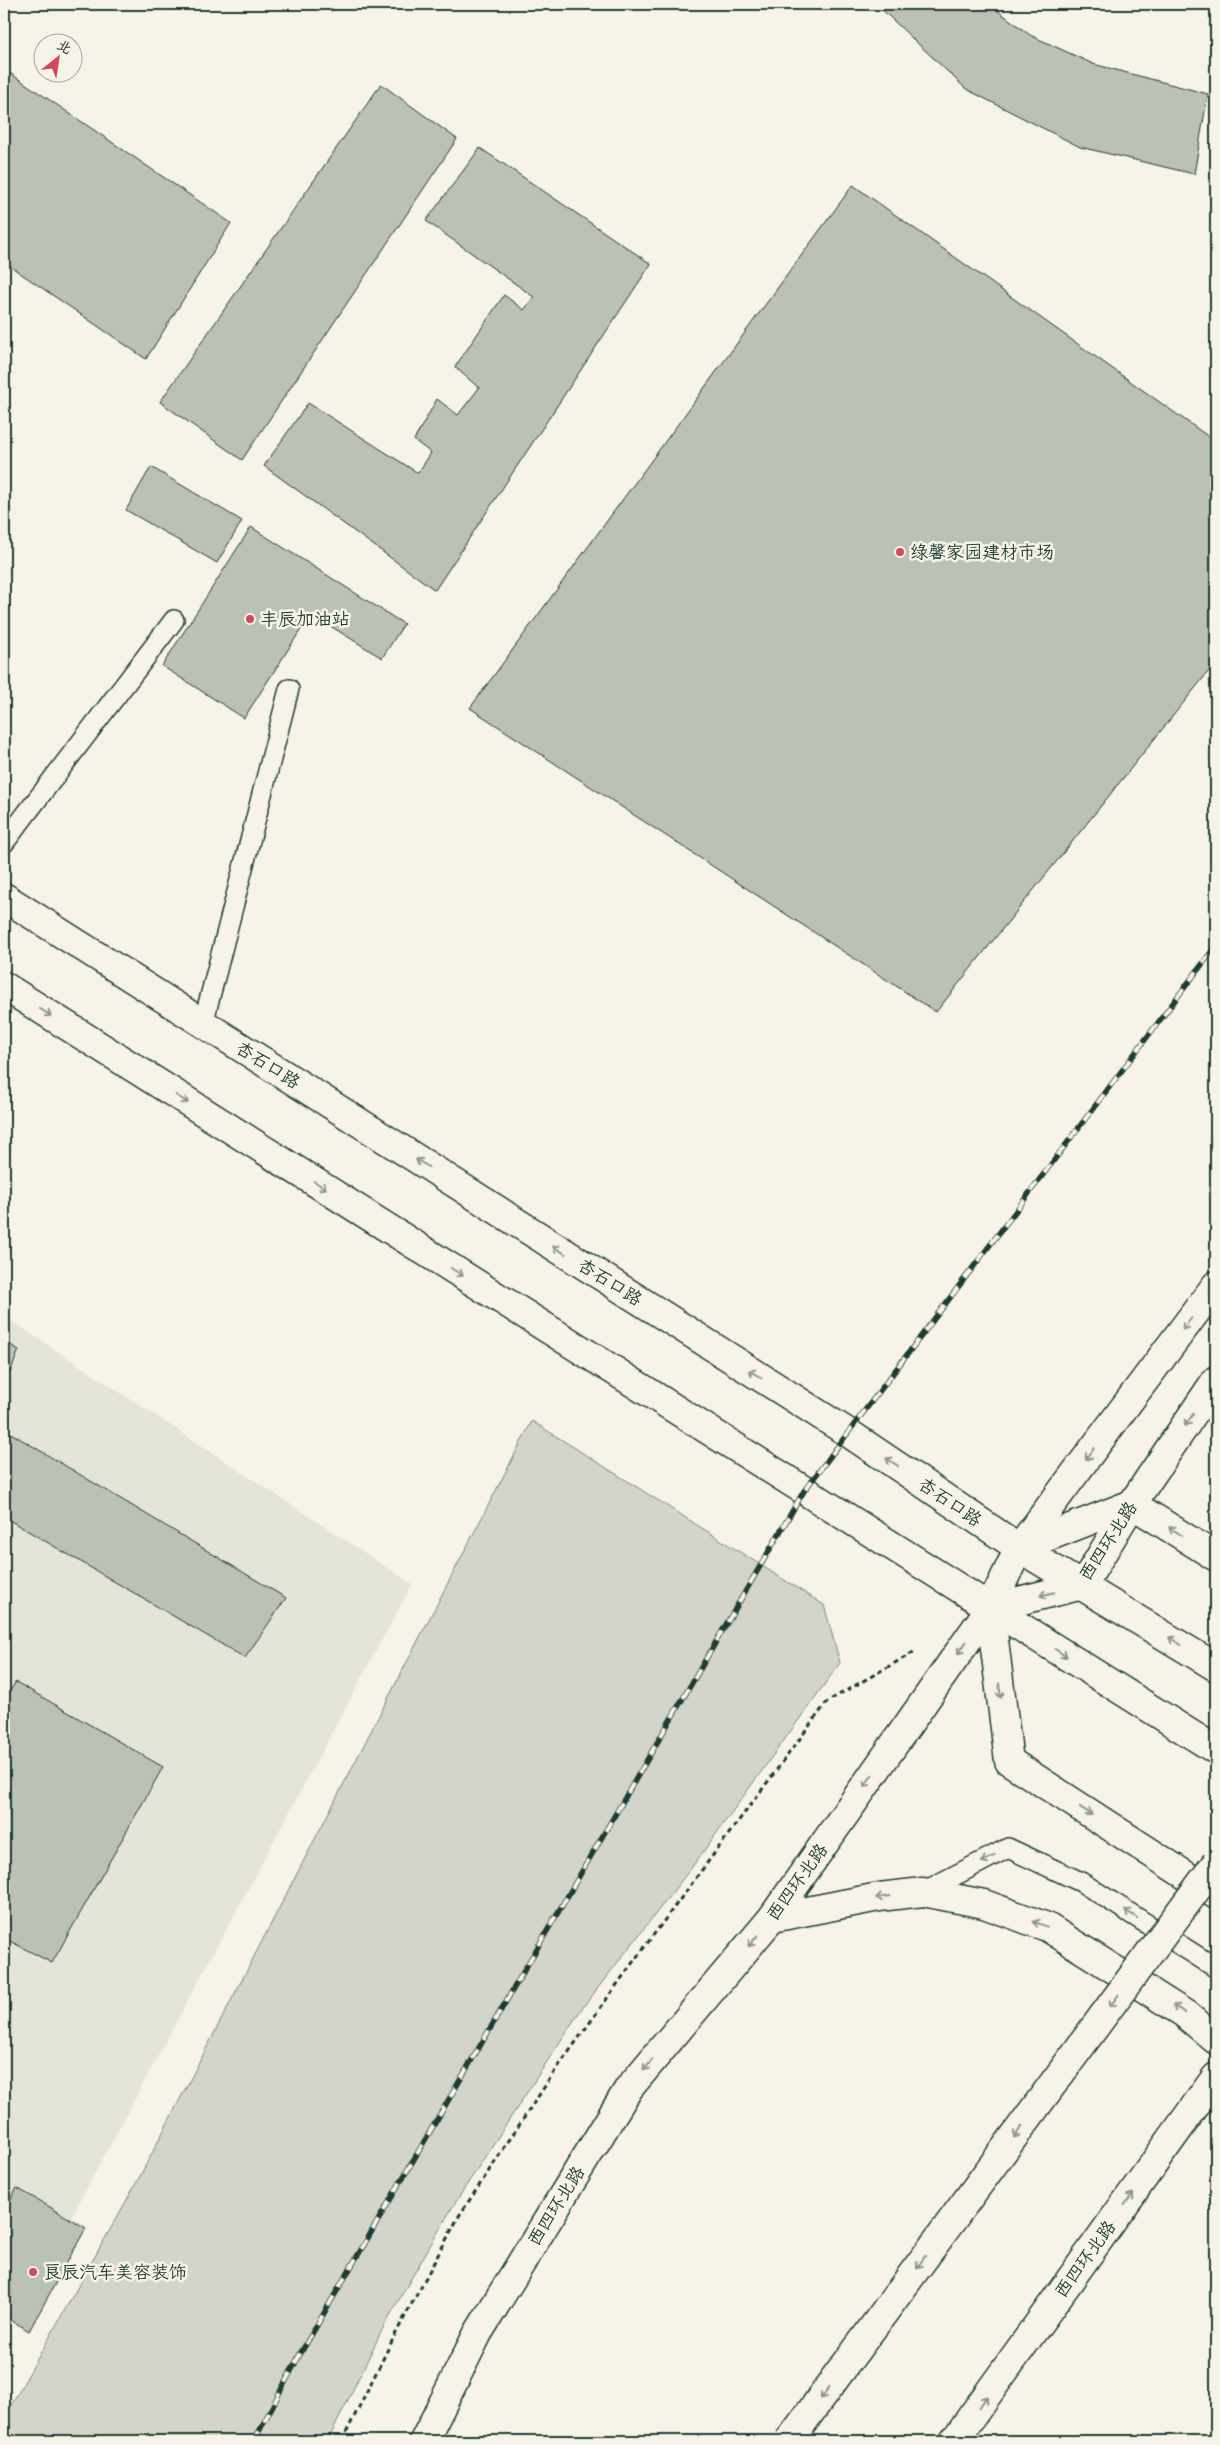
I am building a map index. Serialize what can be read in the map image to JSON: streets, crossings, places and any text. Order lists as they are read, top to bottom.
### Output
{
  "streets": {
    "main road": ["杏石口路", "西四环北路"]
  },
  "crossings": [
    ["杏石口路", "西四环北路"]
  ],
  "places": ["绿馨家园建材市场", "丰辰加油站", "良辰汽车美容装饰"],
  "north": "top right"
}
